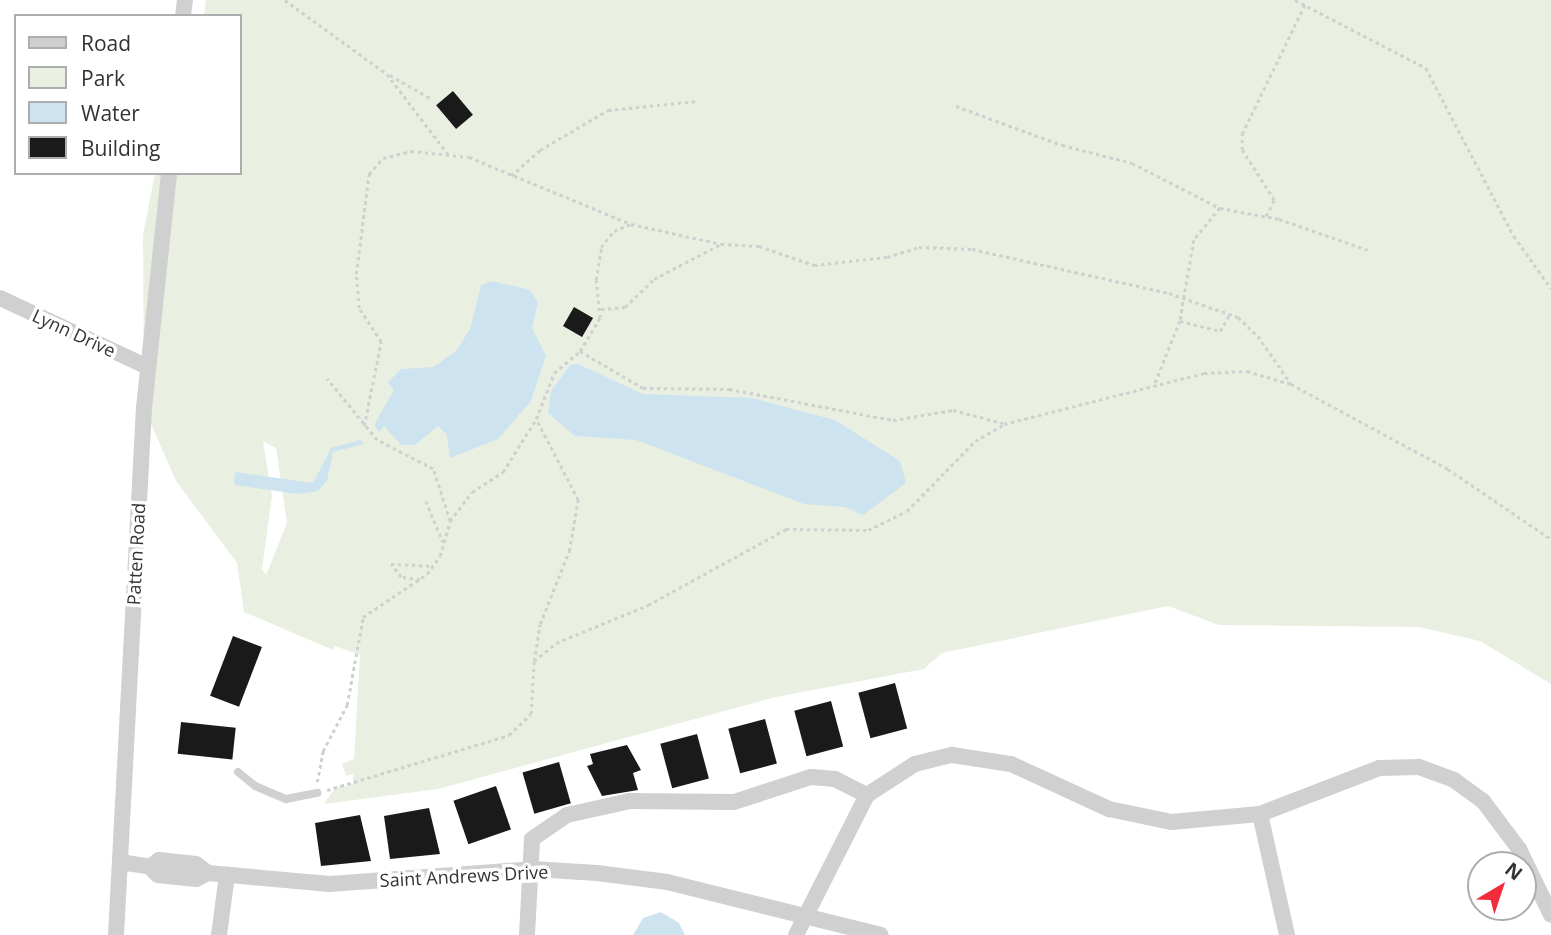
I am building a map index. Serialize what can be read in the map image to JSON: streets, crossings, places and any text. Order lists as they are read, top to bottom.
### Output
{
  "streets": {
    "street": ["Lynn Drive", "Patten Road", "Saint Andrews Drive"]
  },
  "crossings": [
    ["Lynn Drive", "Patten Road"],
    ["Patten Road", "Saint Andrews Drive"]
  ],
  "legend": [
    "Road",
    "Park",
    "Water",
    "Building"
  ],
  "north": "top right"
}
